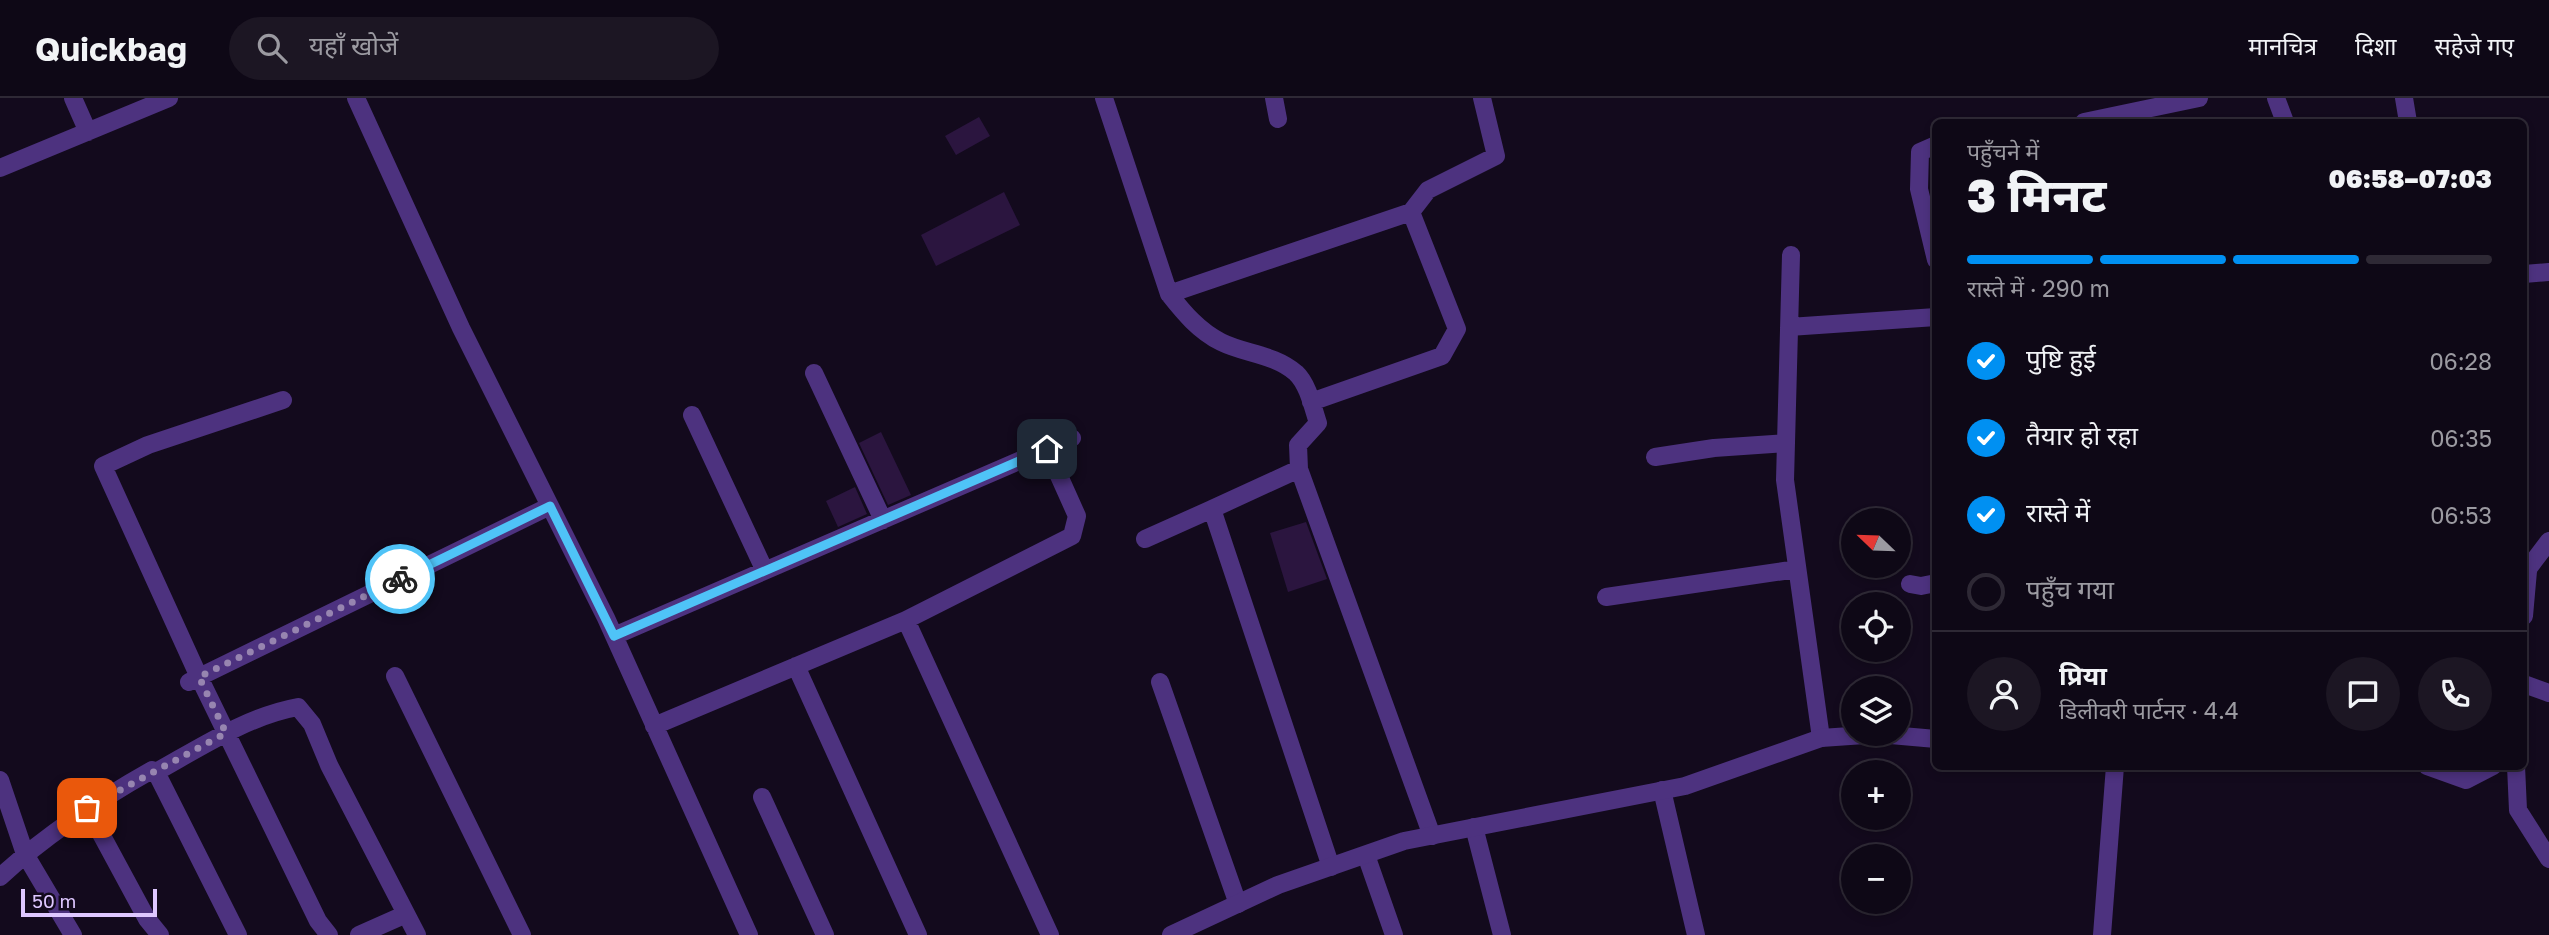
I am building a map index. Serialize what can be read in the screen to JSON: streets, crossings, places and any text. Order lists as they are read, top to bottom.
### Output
{
  "scale_bar": "50 m",
  "north": "top left",
  "page": {
    "header": "Quickbag",
    "search": "यहाँ खोजें",
    "nav": ["मानचित्र", "दिशा", "सहेजे गए"],
    "heading": ["3 मिनट", "पहुँचने में", "06:58–07:03"],
    "panel": ["प्रिया", "डिलीवरी पार्टनर · 4.4"],
    "bar": "रास्ते में · 290 m",
    "list": [
      ["पुष्टि हुई", "06:28"],
      ["तैयार हो रहा", "06:35"],
      ["रास्ते में", "06:53"],
      "पहुँच गया"
    ],
    "map_buttons": ["+", "−"],
    "scale": "50 m"
  }
}
